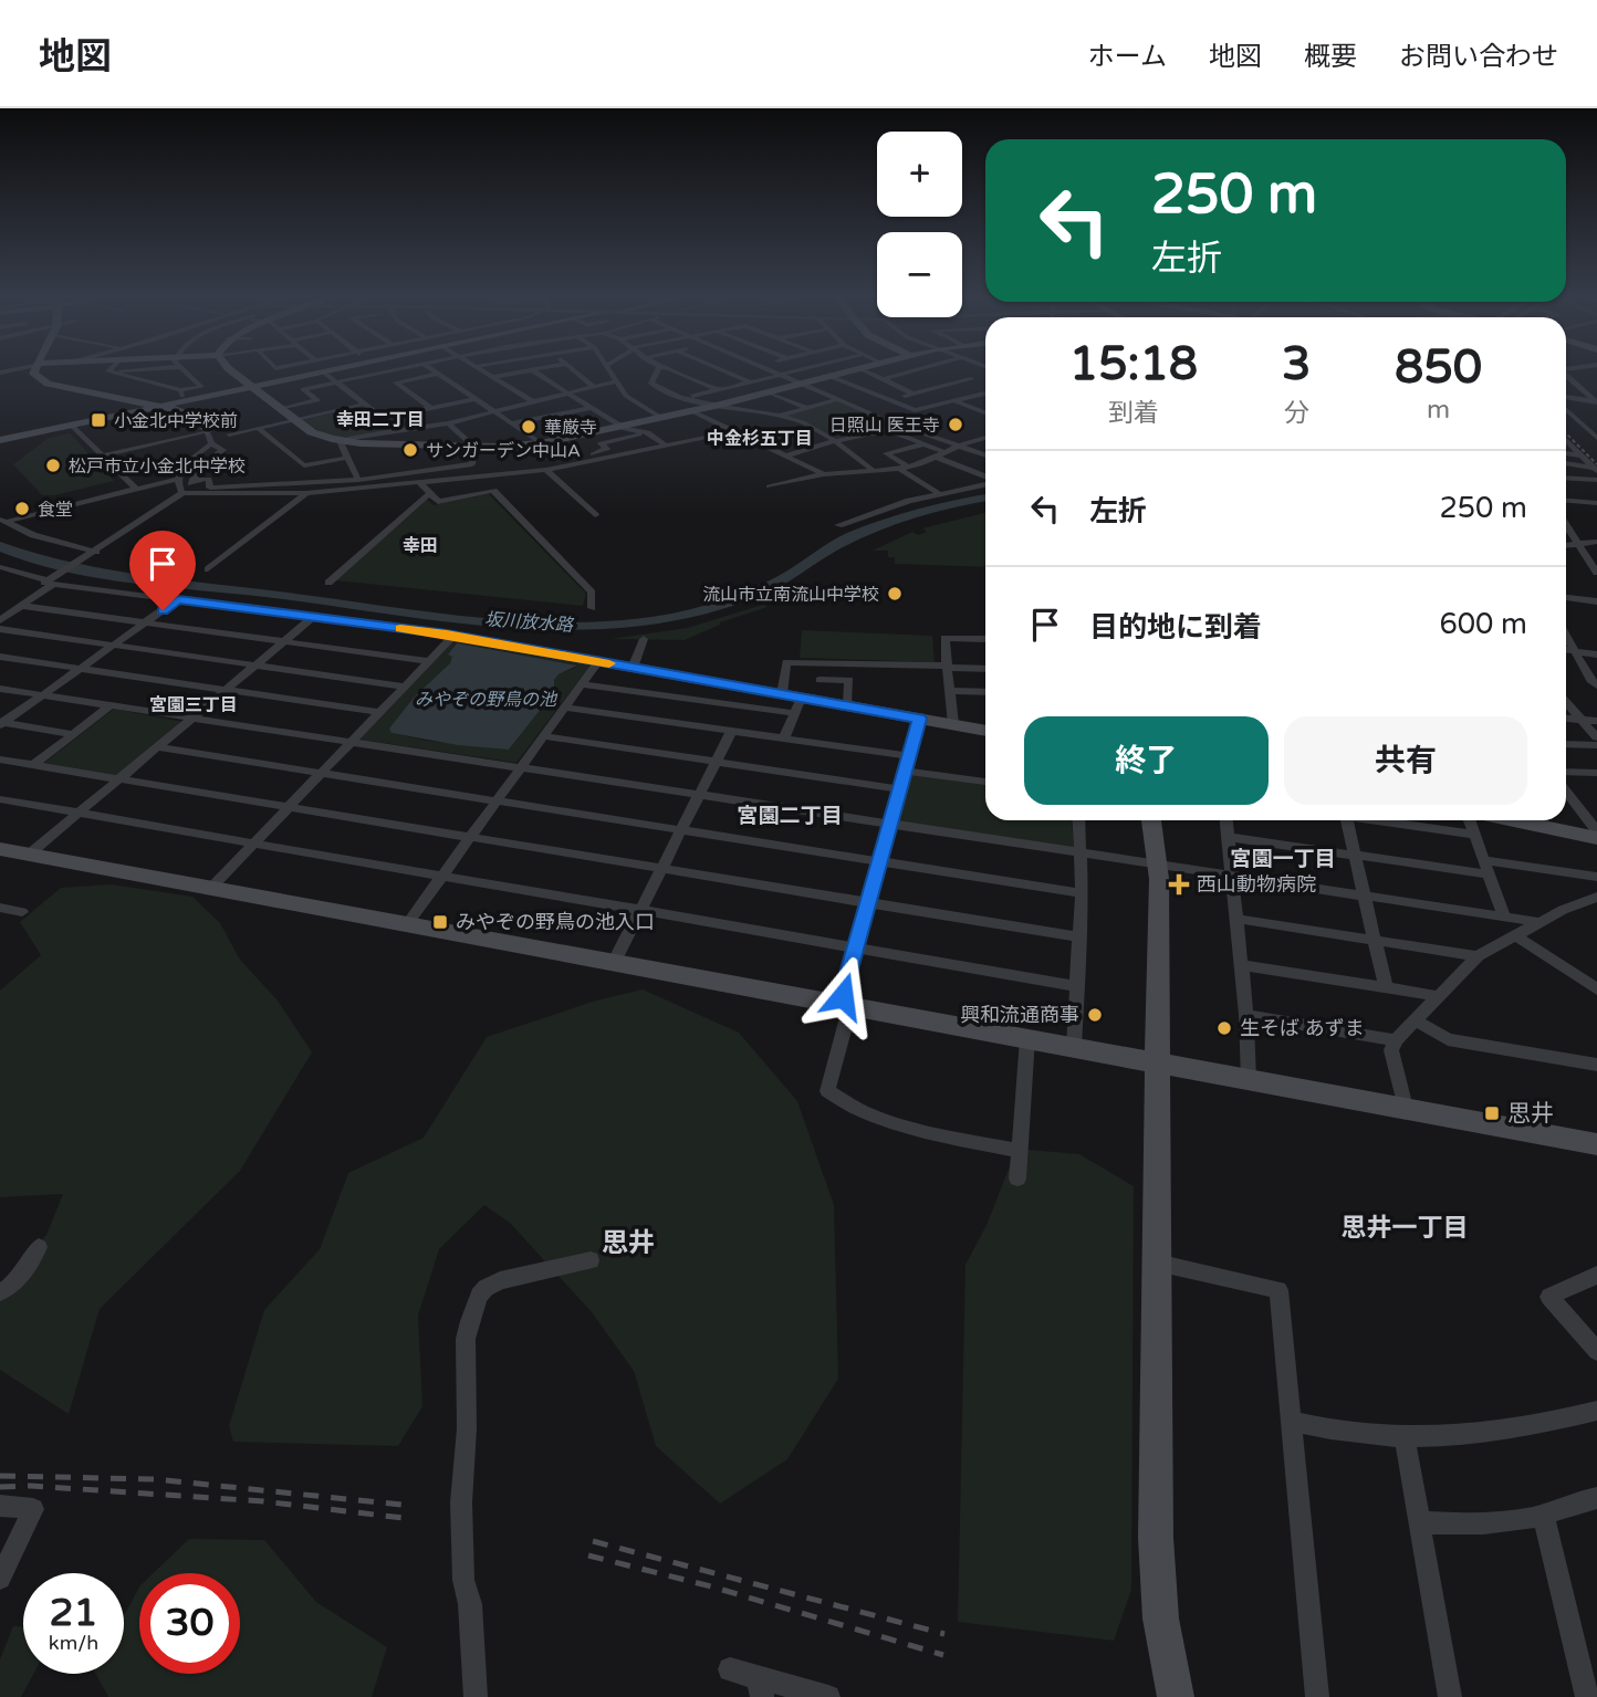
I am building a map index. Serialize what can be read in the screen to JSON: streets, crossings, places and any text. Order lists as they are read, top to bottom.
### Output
{
  "districts": [
    "幸田二丁目",
    "中金杉五丁目",
    "幸田",
    "宮園三丁目",
    "宮園二丁目",
    "宮園一丁目",
    "思井一丁目",
    "思井"
  ],
  "water": ["坂川放水路", "みやぞの野鳥の池"],
  "places": {
    "transit": ["小金北中学校前", "みやぞの野鳥の池入口", "思井"],
    "other": [
      "日照山 医王寺",
      "華厳寺",
      "サンガーデン中山A",
      "松戸市立小金北中学校",
      "食堂",
      "流山市立南流山中学校",
      "興和流通商事",
      "生そば あずま"
    ],
    "health": ["西山動物病院"]
  },
  "page": {
    "header": "地図",
    "nav": [
      "ホーム",
      "地図",
      "概要",
      "お問い合わせ"
    ],
    "map_buttons": ["+", "−"],
    "turn": ["250 m", "左折"],
    "eta": [
      "15:18",
      "到着",
      "3",
      "分",
      "850",
      "m"
    ],
    "list": [
      {
        "name": "左折",
        "value": "250 m"
      },
      {
        "name": "目的地に到着",
        "value": "600 m"
      }
    ],
    "buttons": ["終了", "共有"],
    "speed": "21 km/h",
    "limit": "30"
  }
}
